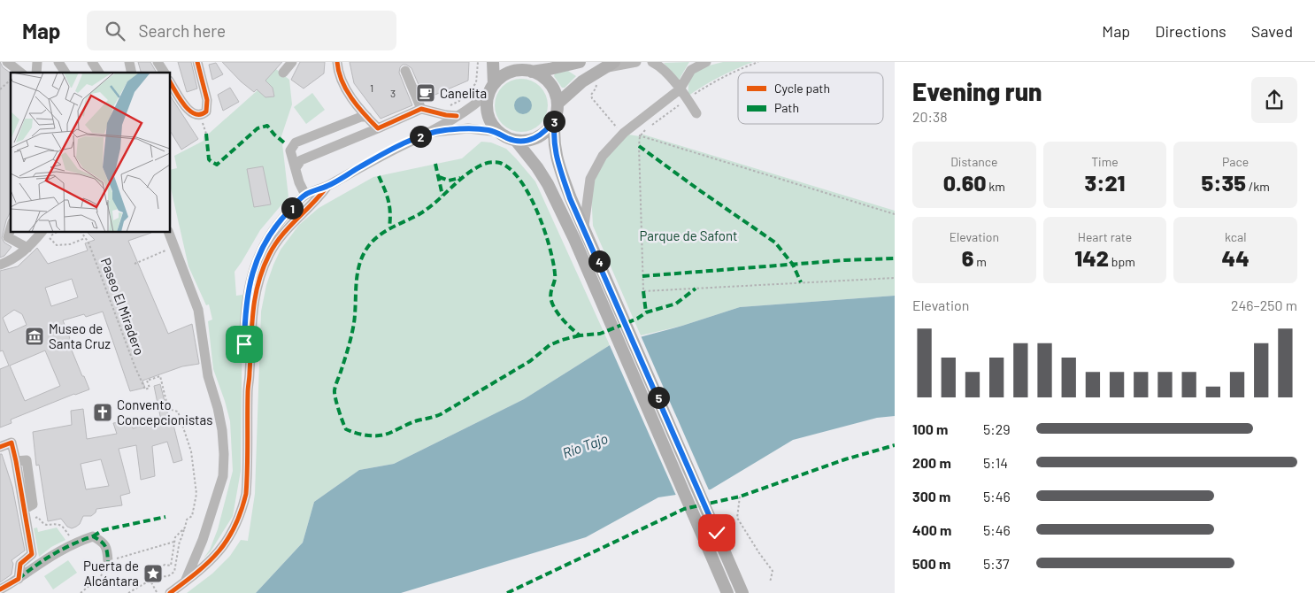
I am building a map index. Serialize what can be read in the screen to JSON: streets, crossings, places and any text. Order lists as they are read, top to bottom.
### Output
{
  "streets": {
    "path": ["Paseo El Miradero"]
  },
  "water": ["Río Tajo"],
  "parks": ["Parque de Safont"],
  "places": {
    "cafe": ["Canelita"],
    "museum": ["Museo de Santa Cruz"],
    "church": ["Convento Concepcionistas"],
    "place": ["Puerta de Alcántara"]
  },
  "house_numbers": ["1", "3"],
  "legend": ["Cycle path", "Path"],
  "page": {
    "header": "Map",
    "search": "Search here",
    "nav": ["Map", "Directions", "Saved"],
    "heading": ["Evening run", "20:38"],
    "pins": [
      "3",
      "2",
      "1",
      "4",
      "5"
    ],
    "stats": [
      ["Distance", "0.60 km"],
      ["Time", "3:21"],
      ["Pace", "5:35 /km"],
      ["Elevation", "6 m"],
      ["Heart rate", "142 bpm"],
      ["kcal", "44"]
    ],
    "chart": ["Elevation", "246–250 m"],
    "list": [
      {
        "name": "100 m",
        "note": "5:29"
      },
      {
        "name": "200 m",
        "note": "5:14"
      },
      {
        "name": "300 m",
        "note": "5:46"
      },
      {
        "name": "400 m",
        "note": "5:46"
      },
      {
        "name": "500 m",
        "note": "5:37"
      }
    ]
  }
}
